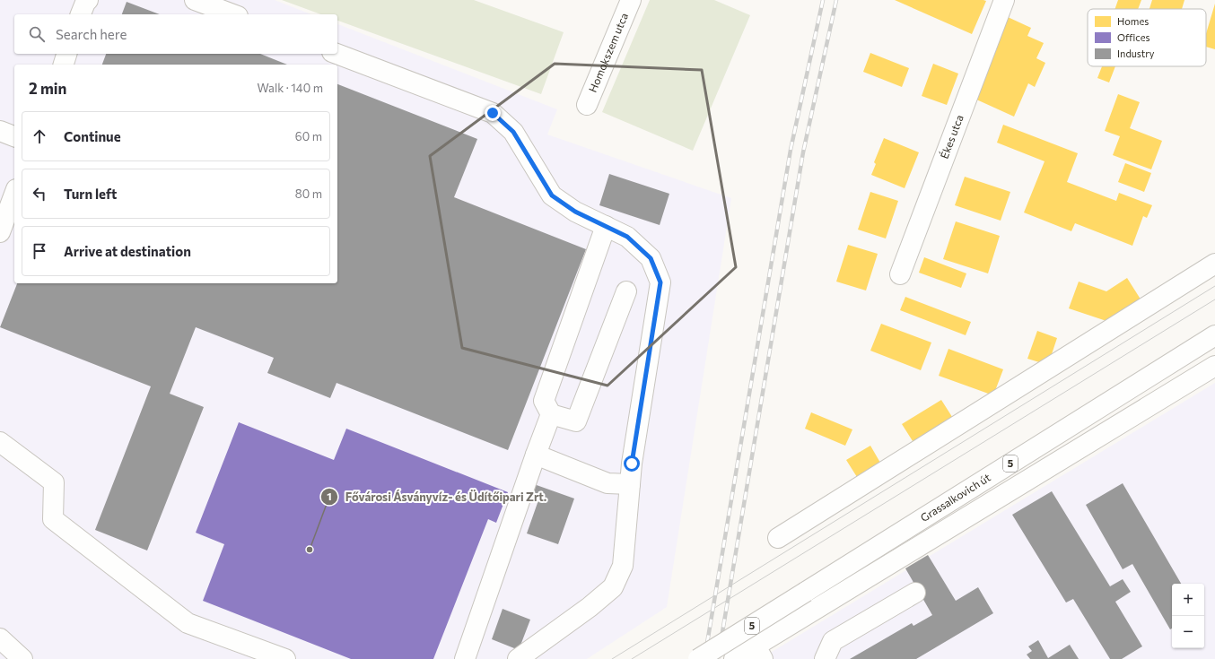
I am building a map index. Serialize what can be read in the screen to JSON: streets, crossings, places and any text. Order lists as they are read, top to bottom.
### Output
{
  "streets": {
    "main road": [
      "Homokszem utca",
      "Ékes utca",
      "5",
      "Grassalkovich út"
    ]
  },
  "crossings": [
    ["5", "Grassalkovich út"]
  ],
  "places": ["Fővárosi Ásványvíz- és Üdítőipari Zrt."],
  "legend": ["Homes", "Offices", "Industry"],
  "page": {
    "search": "Search here",
    "heading": ["2 min", "Walk · 140 m"],
    "list": [
      ["Continue", "60 m"],
      ["Turn left", "80 m"],
      "Arrive at destination"
    ],
    "map_buttons": ["+", "−"]
  }
}
